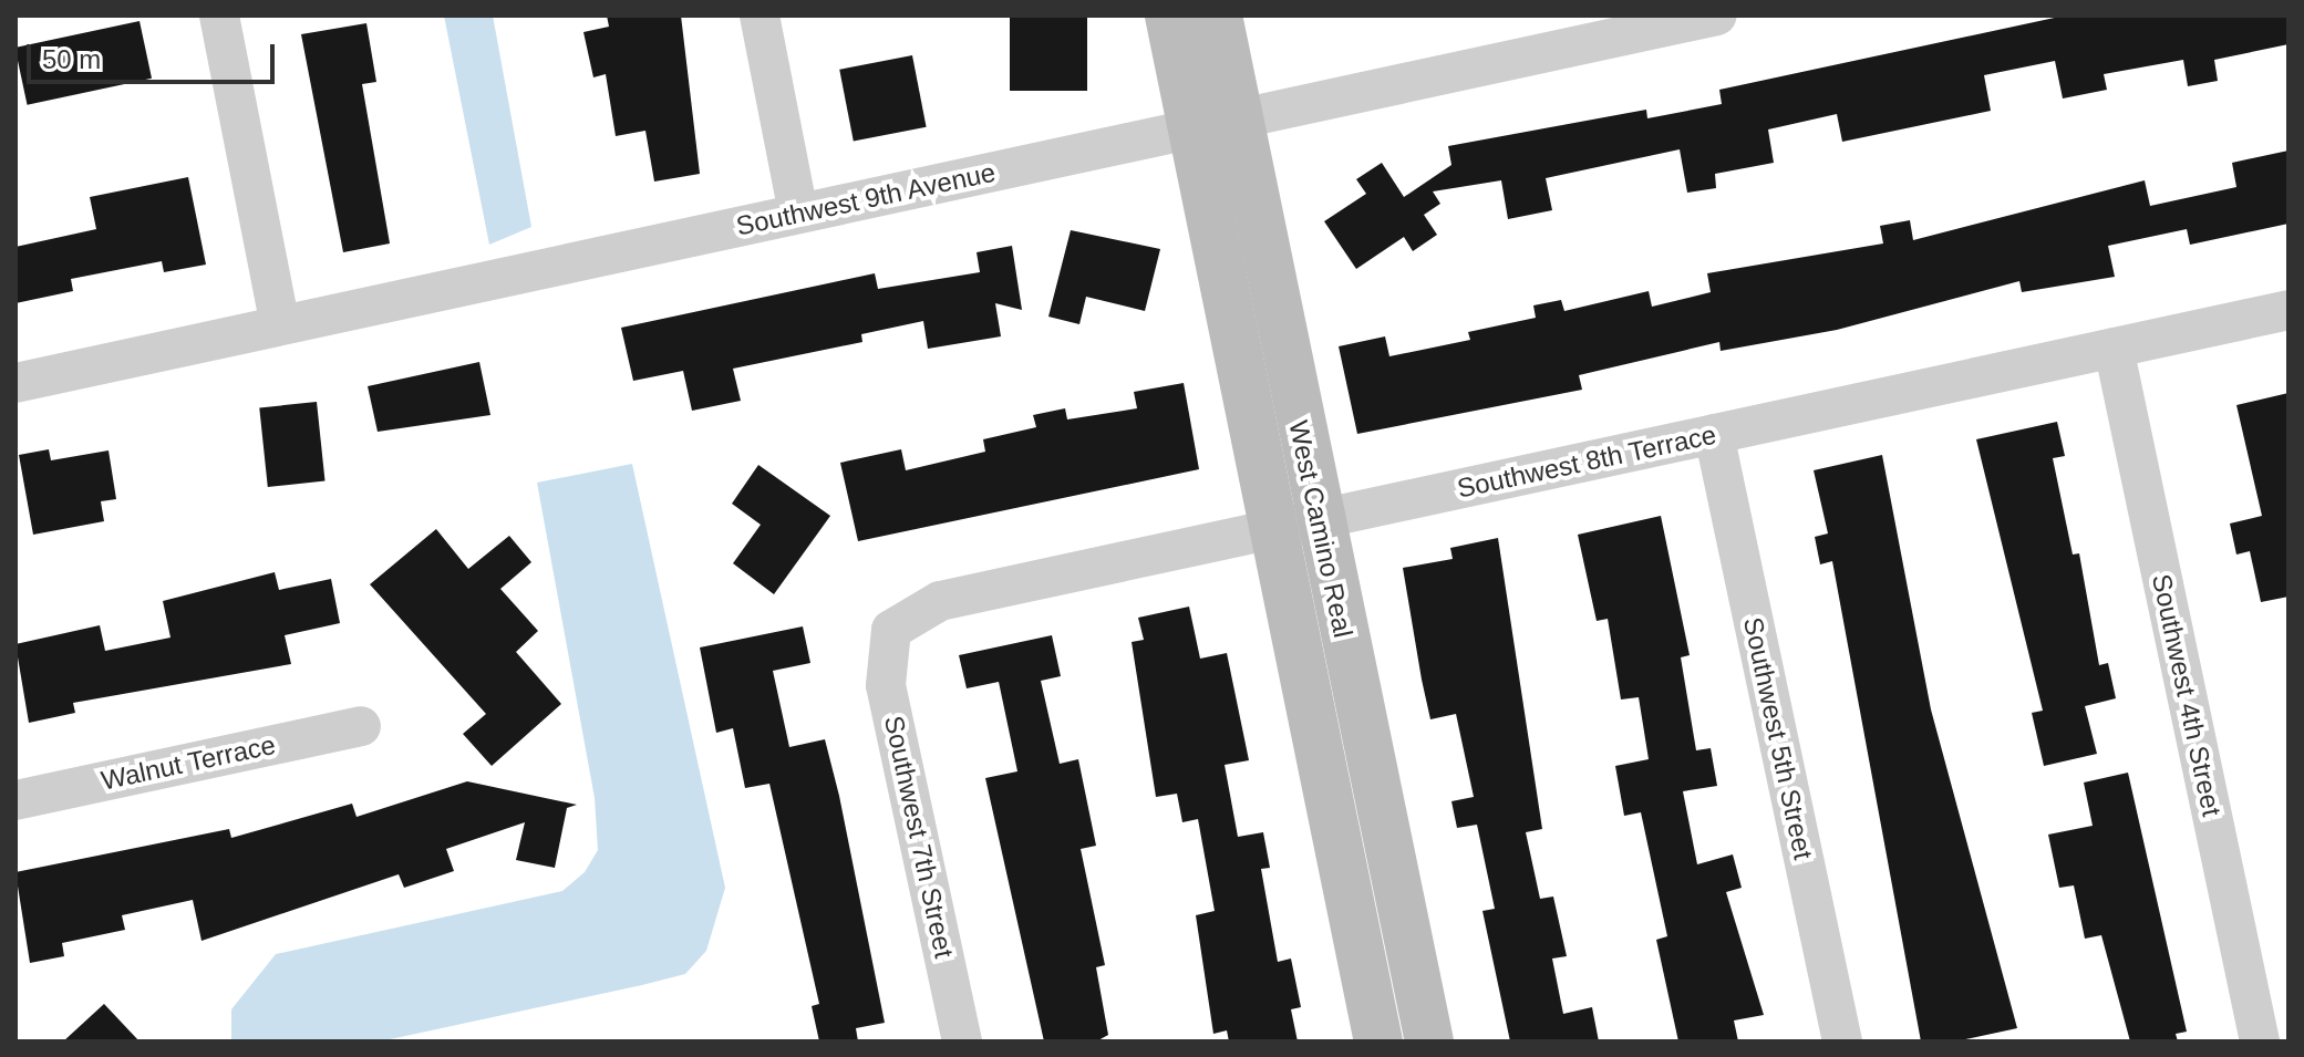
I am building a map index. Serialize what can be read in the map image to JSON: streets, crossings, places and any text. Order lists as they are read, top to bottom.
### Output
{
  "streets": {
    "street": [
      "Southwest 9th Avenue",
      "Southwest 8th Terrace",
      "West Camino Real",
      "Southwest 4th Street",
      "Southwest 5th Street",
      "Walnut Terrace",
      "Southwest 7th Street"
    ]
  },
  "crossings": [
    ["Southwest 9th Avenue", "West Camino Real"],
    ["Southwest 8th Terrace", "West Camino Real"],
    ["Southwest 8th Terrace", "Southwest 4th Street"],
    ["Southwest 8th Terrace", "Southwest 5th Street"],
    ["Southwest 8th Terrace", "Southwest 7th Street"]
  ],
  "scale_bar": "50 m"
}
